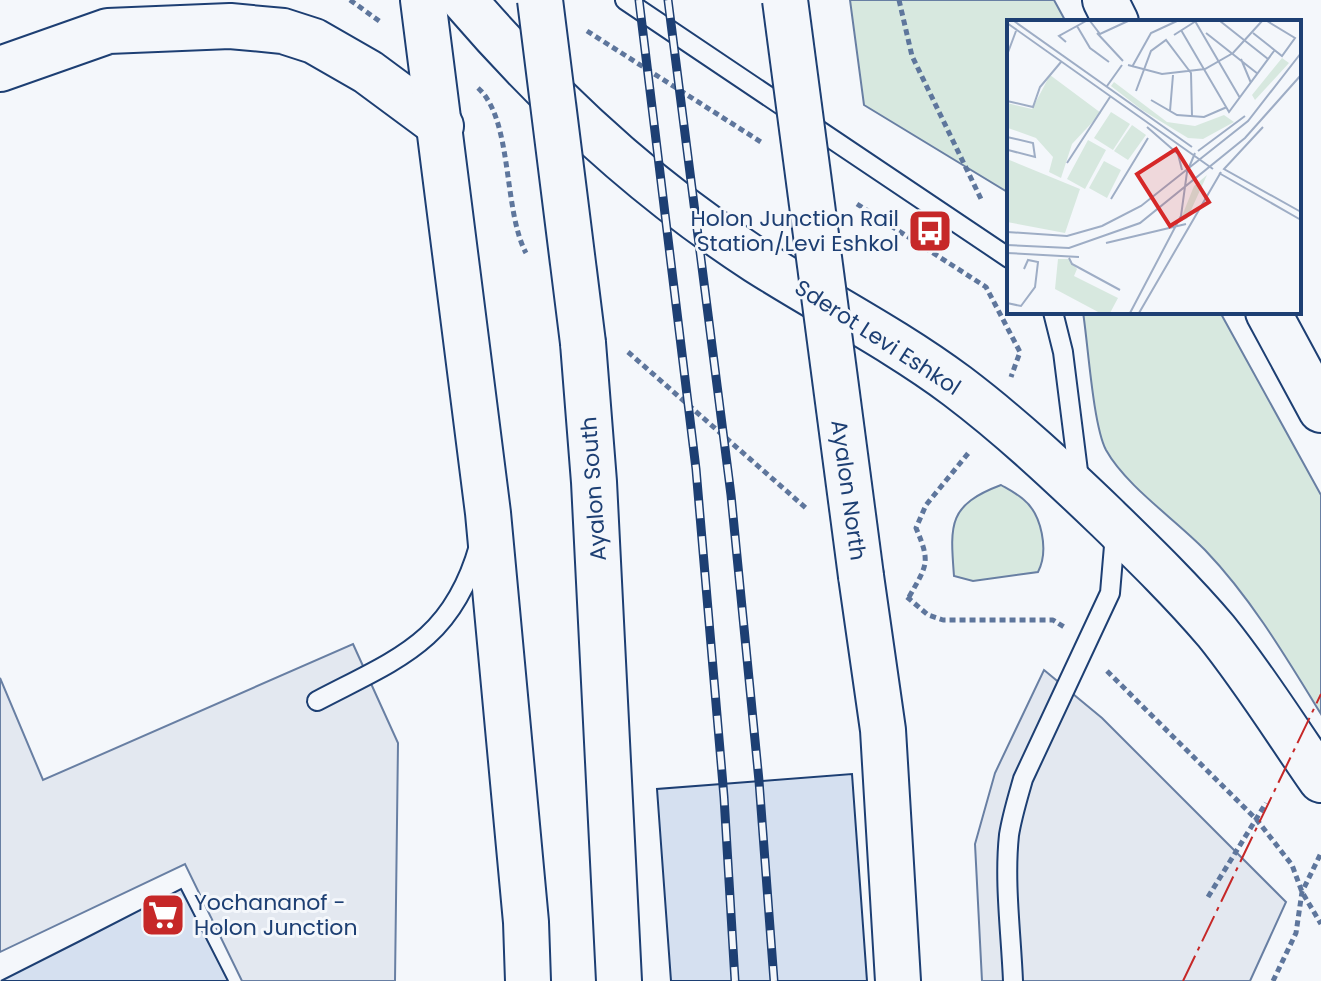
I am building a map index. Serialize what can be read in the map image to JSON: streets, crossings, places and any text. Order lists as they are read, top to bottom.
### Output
{
  "streets": {
    "main road": ["Sderot Levi Eshkol", "Ayalon South", "Ayalon North"]
  },
  "places": {
    "bus stop": ["Holon Junction Rail Station/Levi Eshkol"],
    "supermarket": ["Yochananof - Holon Junction"]
  }
}
